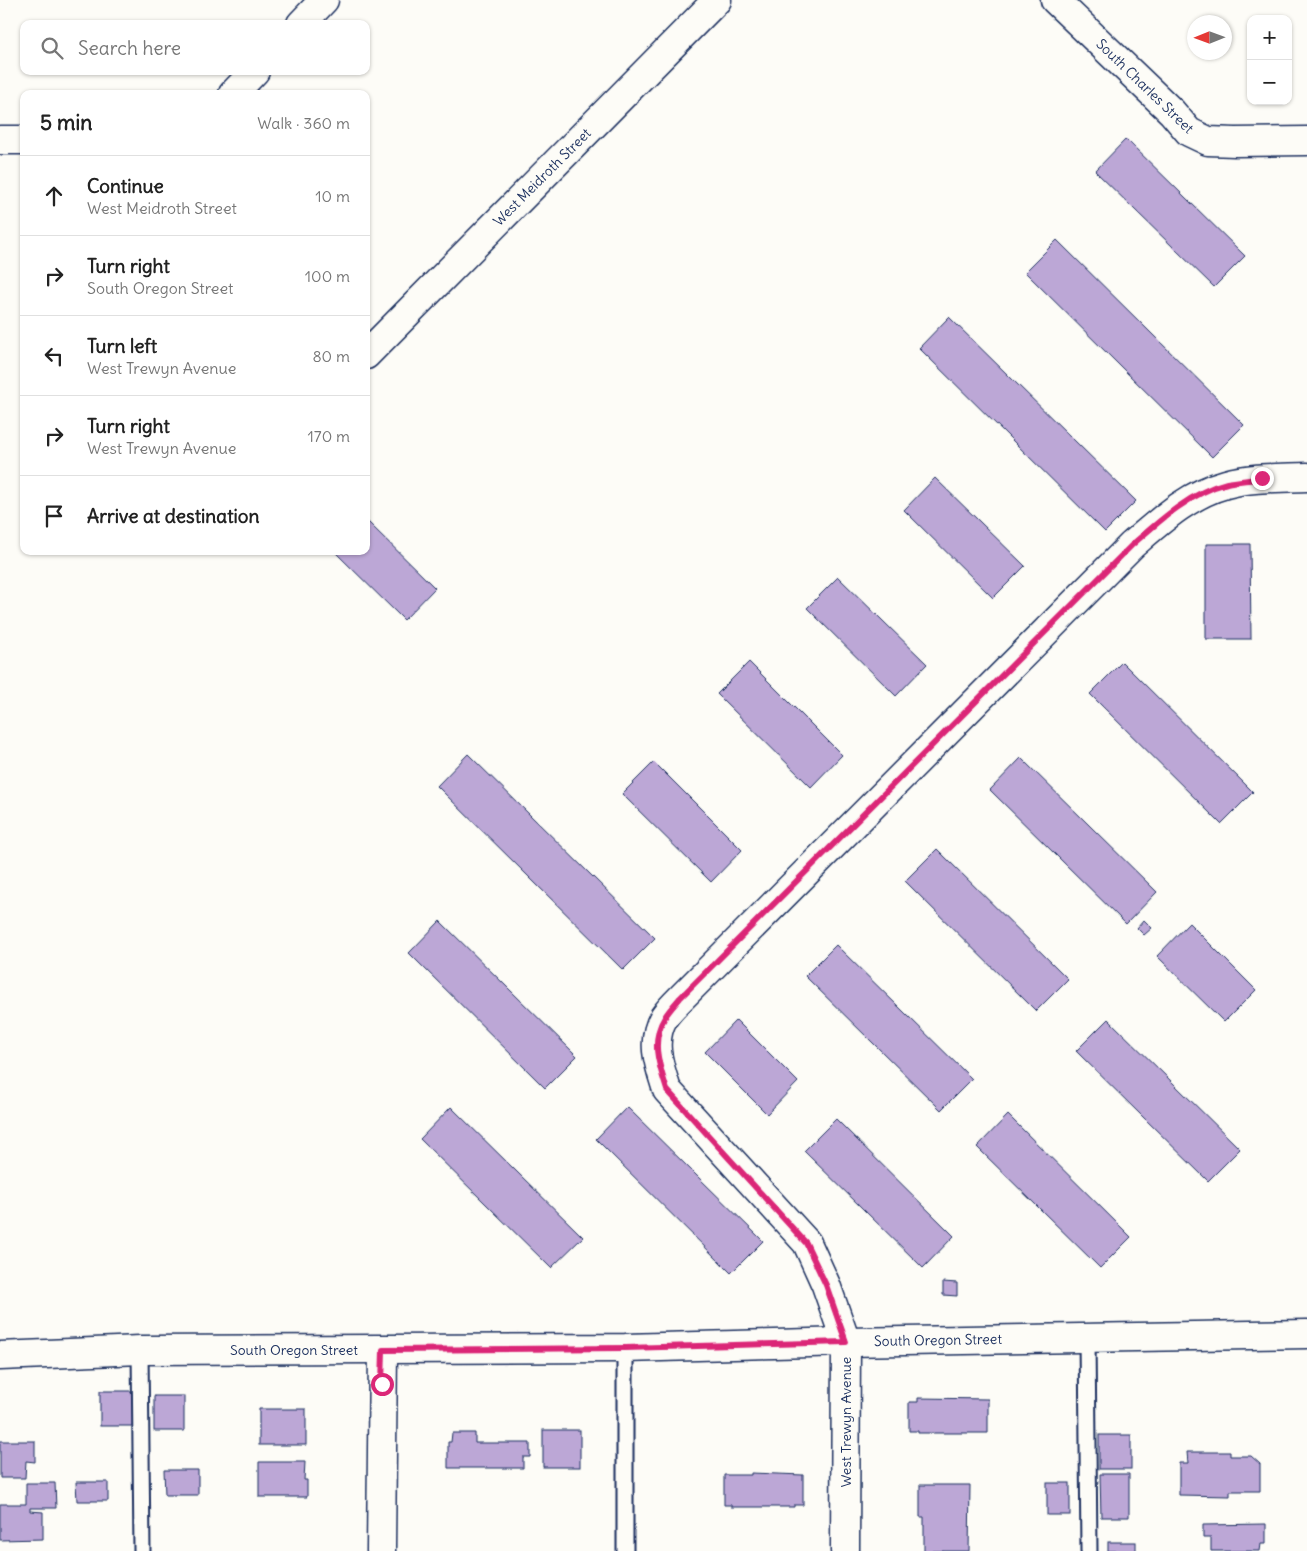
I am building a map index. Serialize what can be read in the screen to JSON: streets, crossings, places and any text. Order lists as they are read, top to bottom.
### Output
{
  "streets": {
    "street": [
      "South Charles Street",
      "West Meidroth Street",
      "South Oregon Street",
      "West Trewyn Avenue"
    ]
  },
  "crossings": [
    ["South Oregon Street", "West Trewyn Avenue"]
  ],
  "north": "left",
  "page": {
    "map_buttons": ["+", "−"],
    "search": "Search here",
    "heading": ["5 min", "Walk · 360 m"],
    "list": [
      ["Continue", "West Meidroth Street", "10 m"],
      ["Turn right", "South Oregon Street", "100 m"],
      ["Turn left", "West Trewyn Avenue", "80 m"],
      ["Turn right", "West Trewyn Avenue", "170 m"],
      "Arrive at destination"
    ]
  }
}
